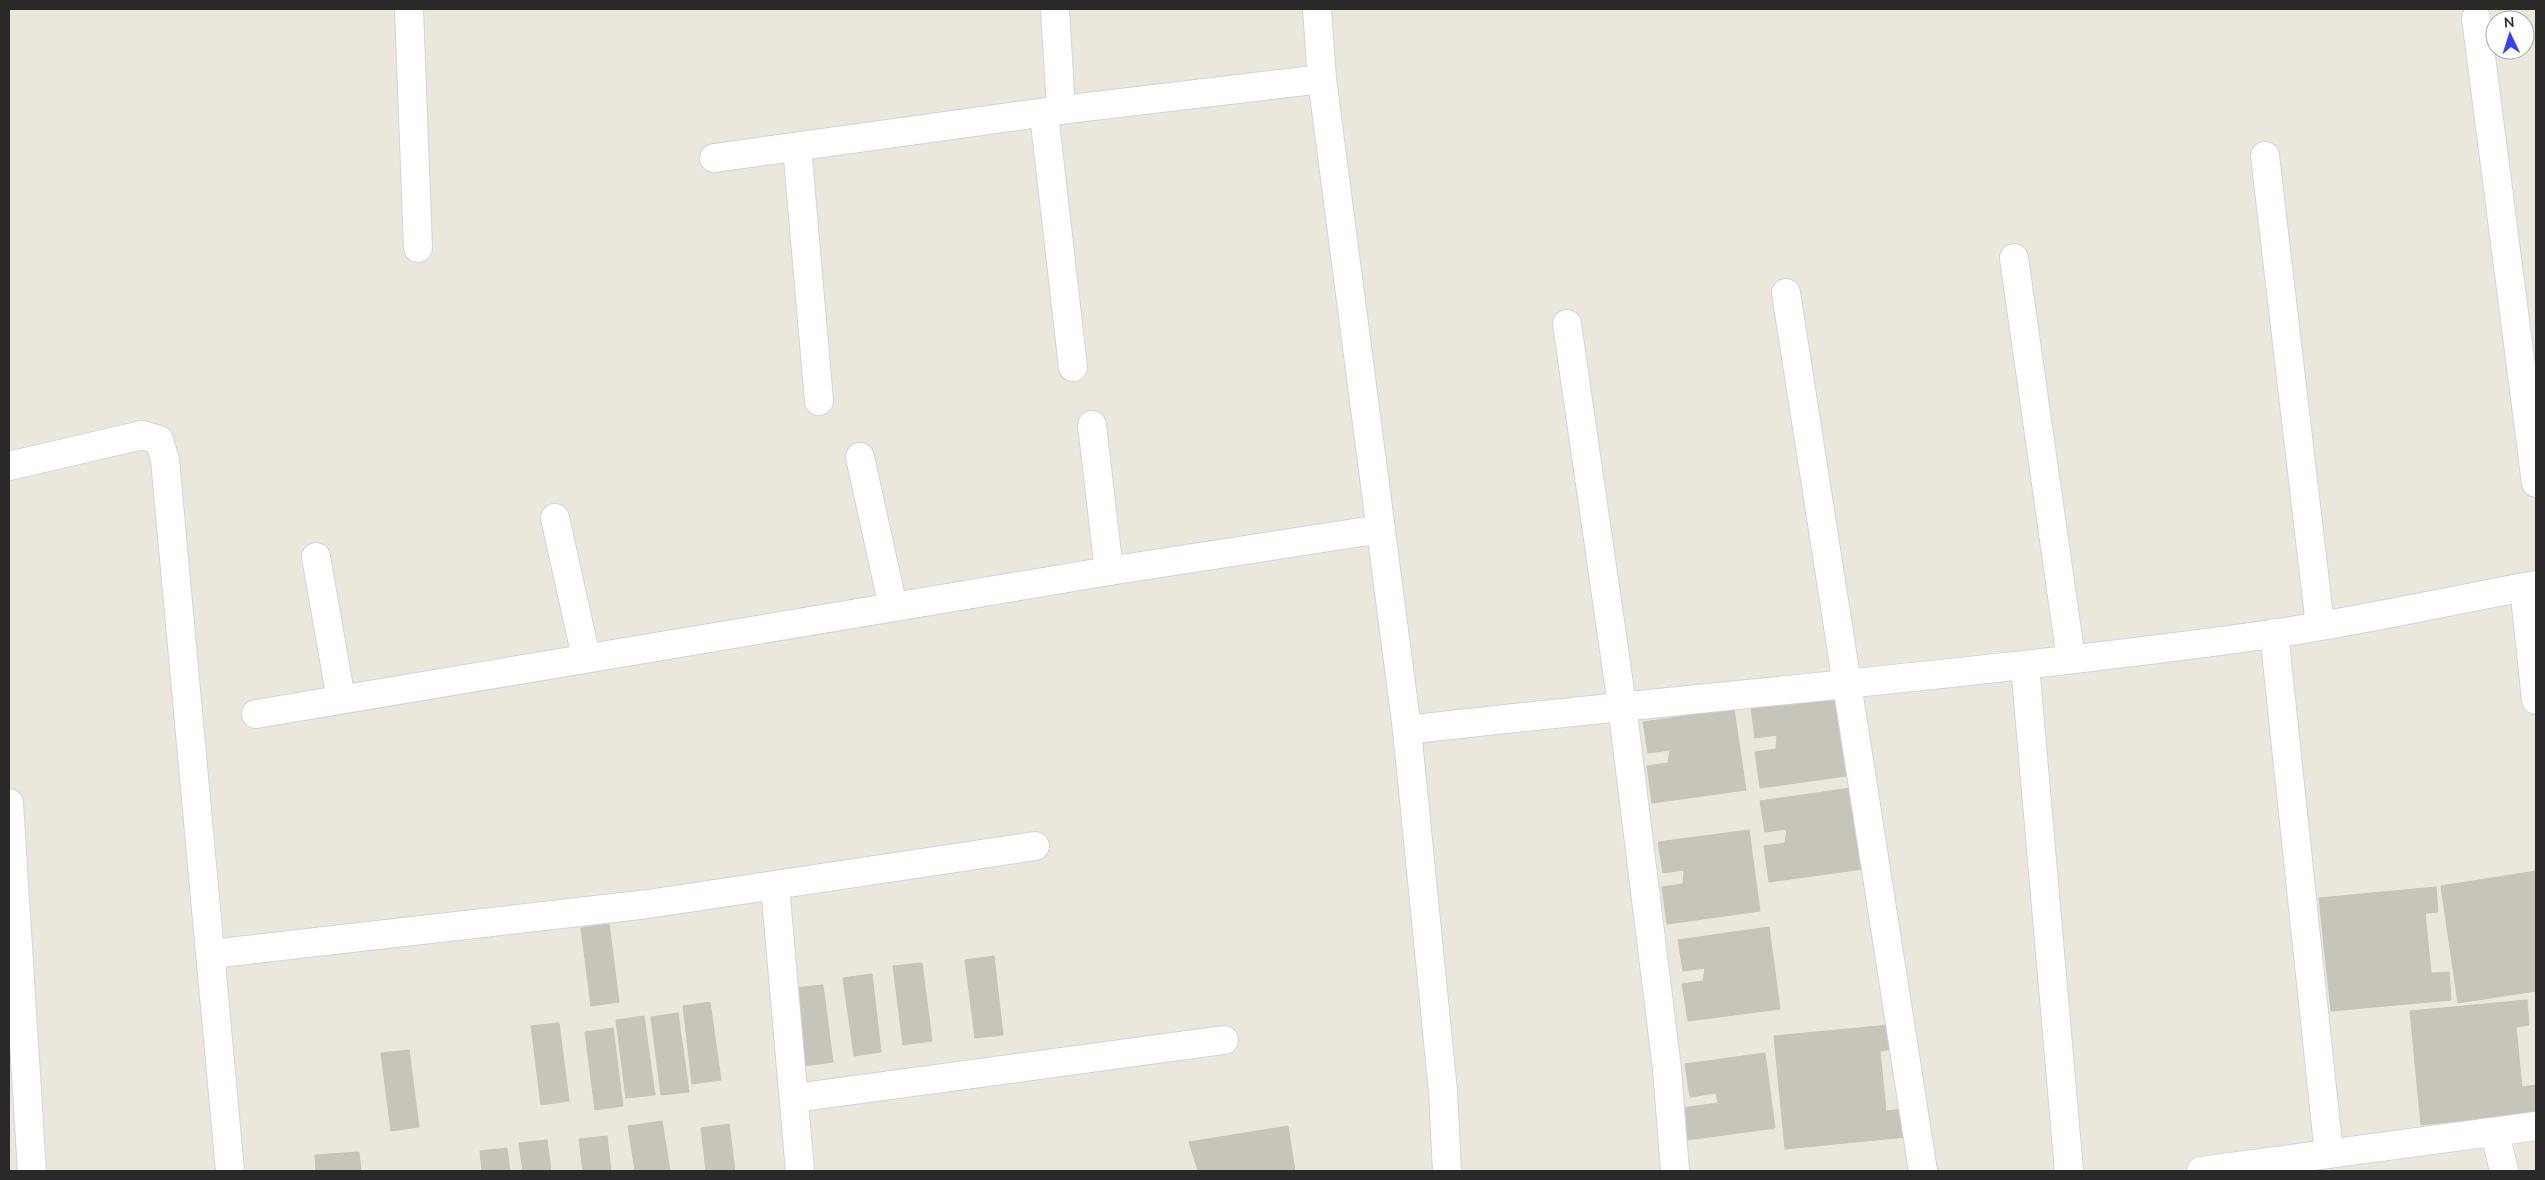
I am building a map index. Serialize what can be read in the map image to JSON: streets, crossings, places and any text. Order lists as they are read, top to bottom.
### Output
{
  "north": "top"
}
